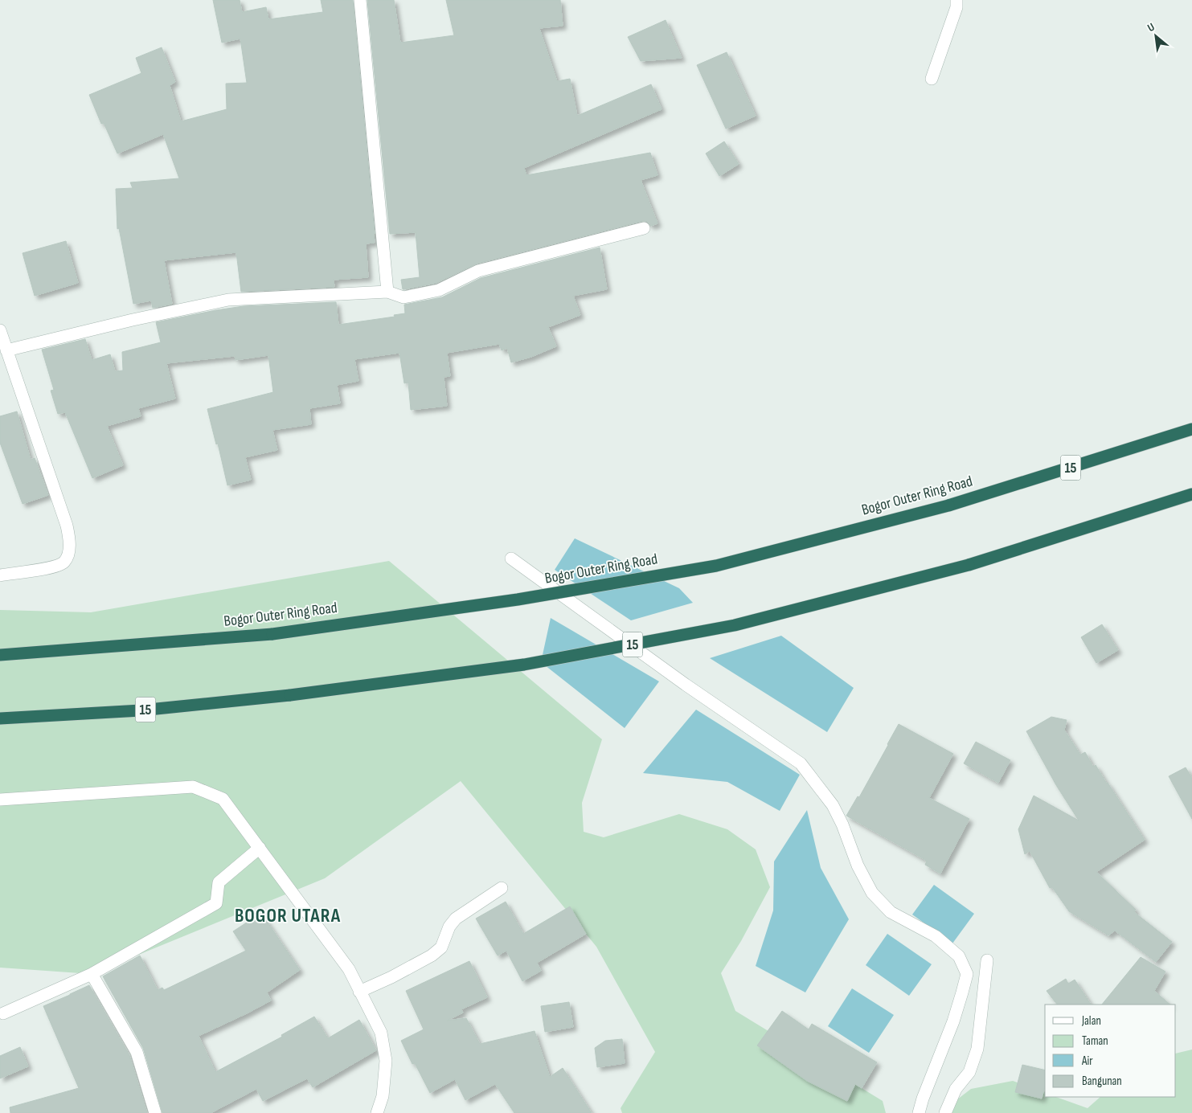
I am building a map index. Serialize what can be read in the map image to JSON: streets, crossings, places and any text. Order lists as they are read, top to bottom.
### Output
{
  "streets": {
    "highway": ["15", "Bogor Outer Ring Road"]
  },
  "districts": ["BOGOR UTARA"],
  "legend": [
    "Jalan",
    "Taman",
    "Air",
    "Bangunan"
  ],
  "north": "top left"
}
